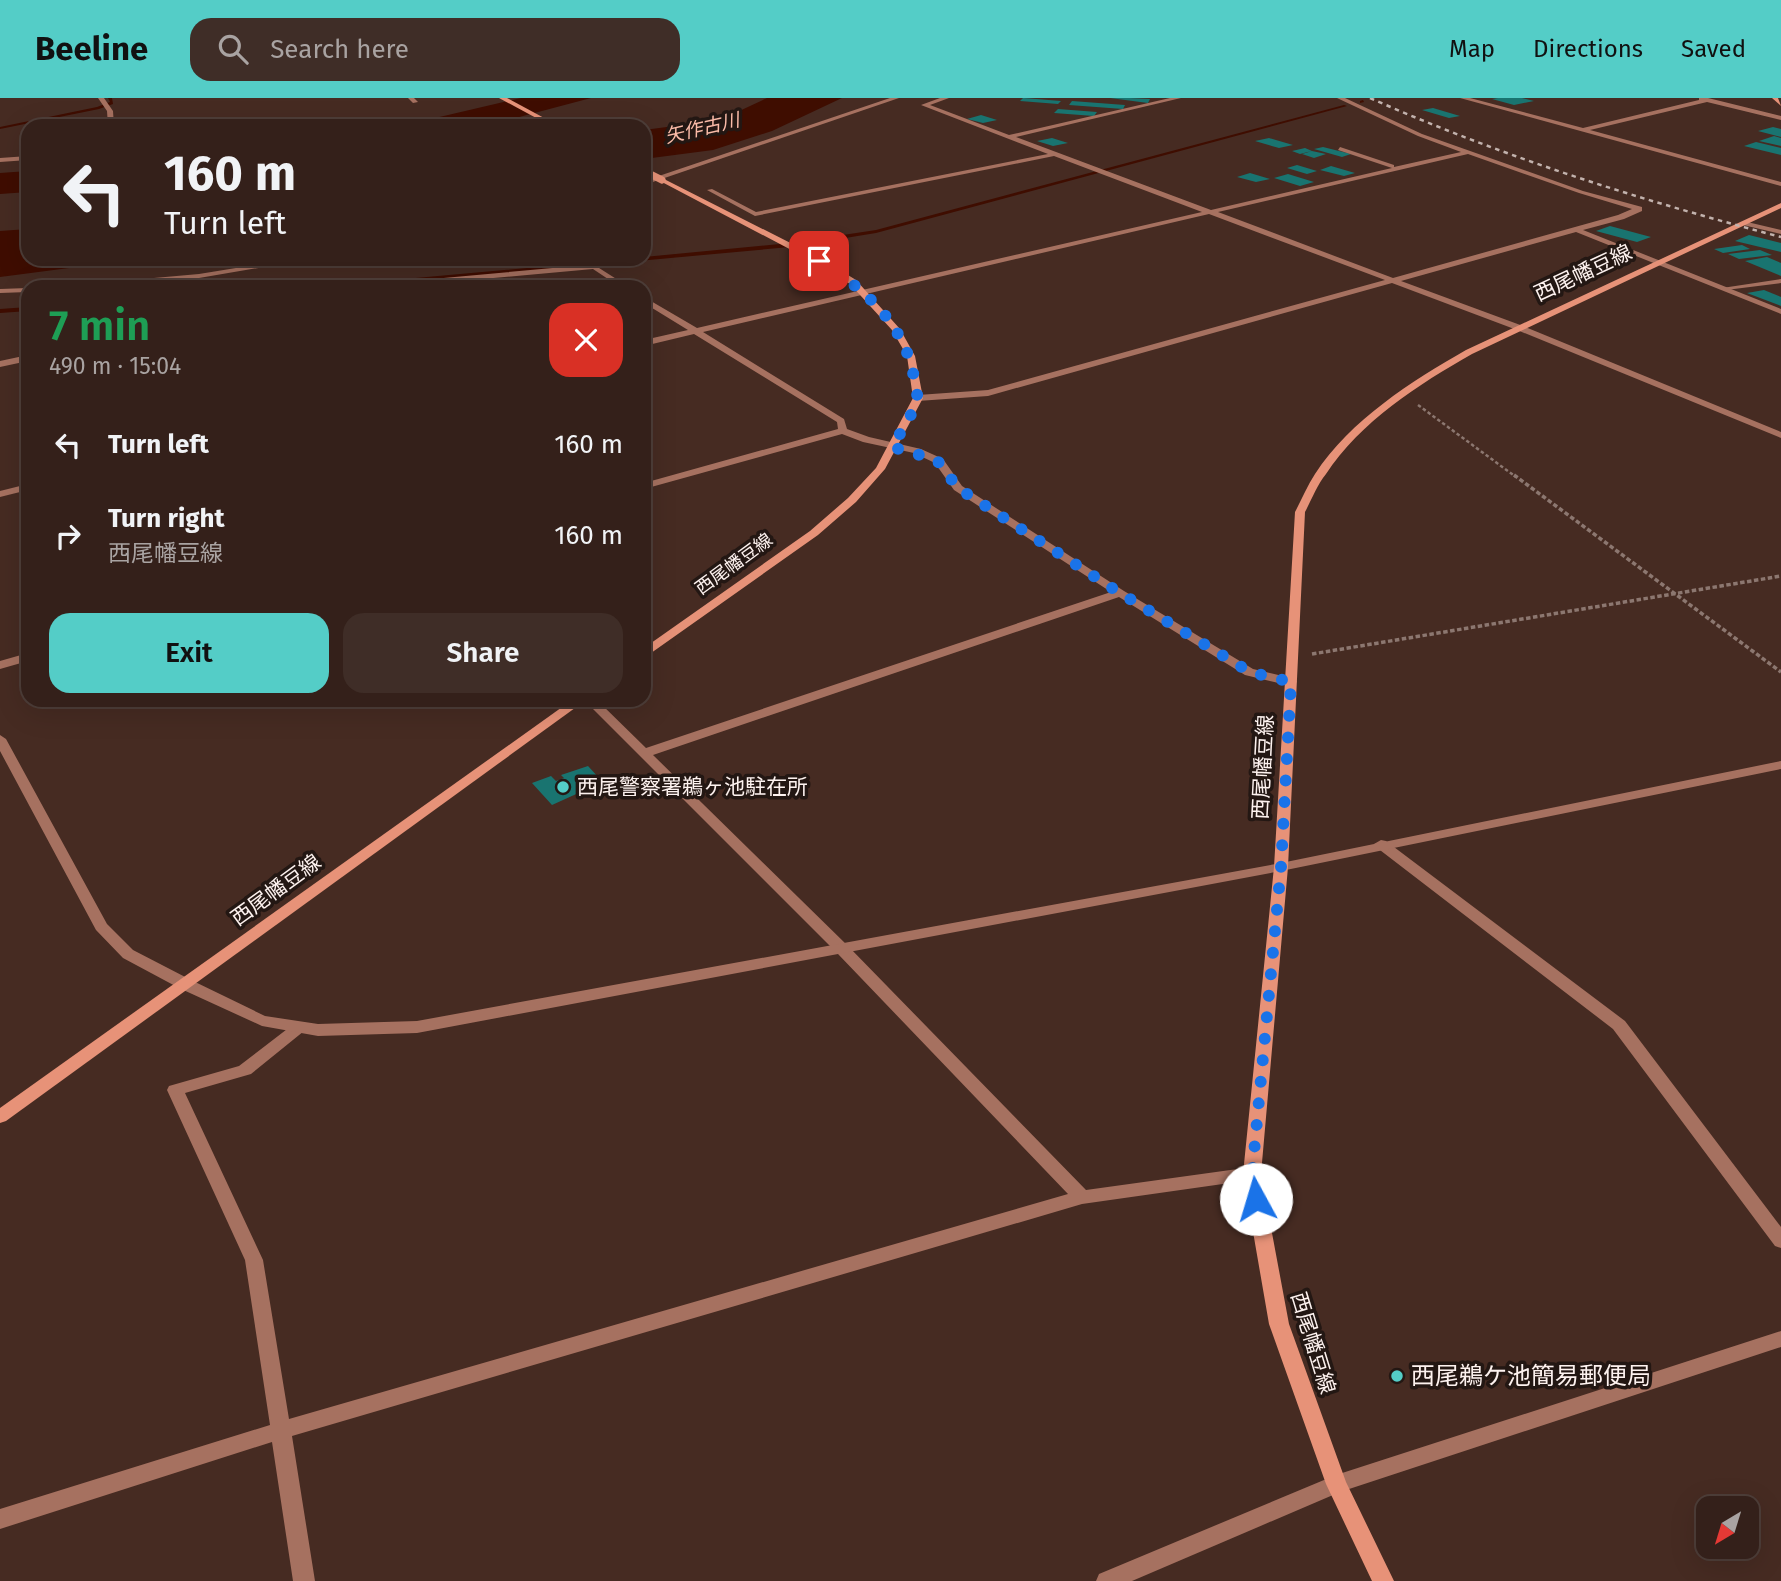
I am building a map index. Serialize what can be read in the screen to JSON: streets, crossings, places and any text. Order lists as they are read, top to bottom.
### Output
{
  "streets": {
    "main road": ["西尾幡豆線"]
  },
  "water": ["矢作古川"],
  "places": ["西尾警察署鵜ヶ池駐在所", "西尾鵜ケ池簡易郵便局"],
  "north": "bottom left",
  "page": {
    "header": "Beeline",
    "search": "Search here",
    "nav": ["Map", "Directions", "Saved"],
    "turn": ["160 m", "Turn left"],
    "heading": ["7 min", "490 m · 15:04"],
    "list": [
      {
        "name": "Turn left",
        "value": "160 m"
      },
      {
        "name": "Turn right",
        "note": "西尾幡豆線",
        "value": "160 m"
      }
    ],
    "buttons": ["Exit", "Share"]
  }
}
